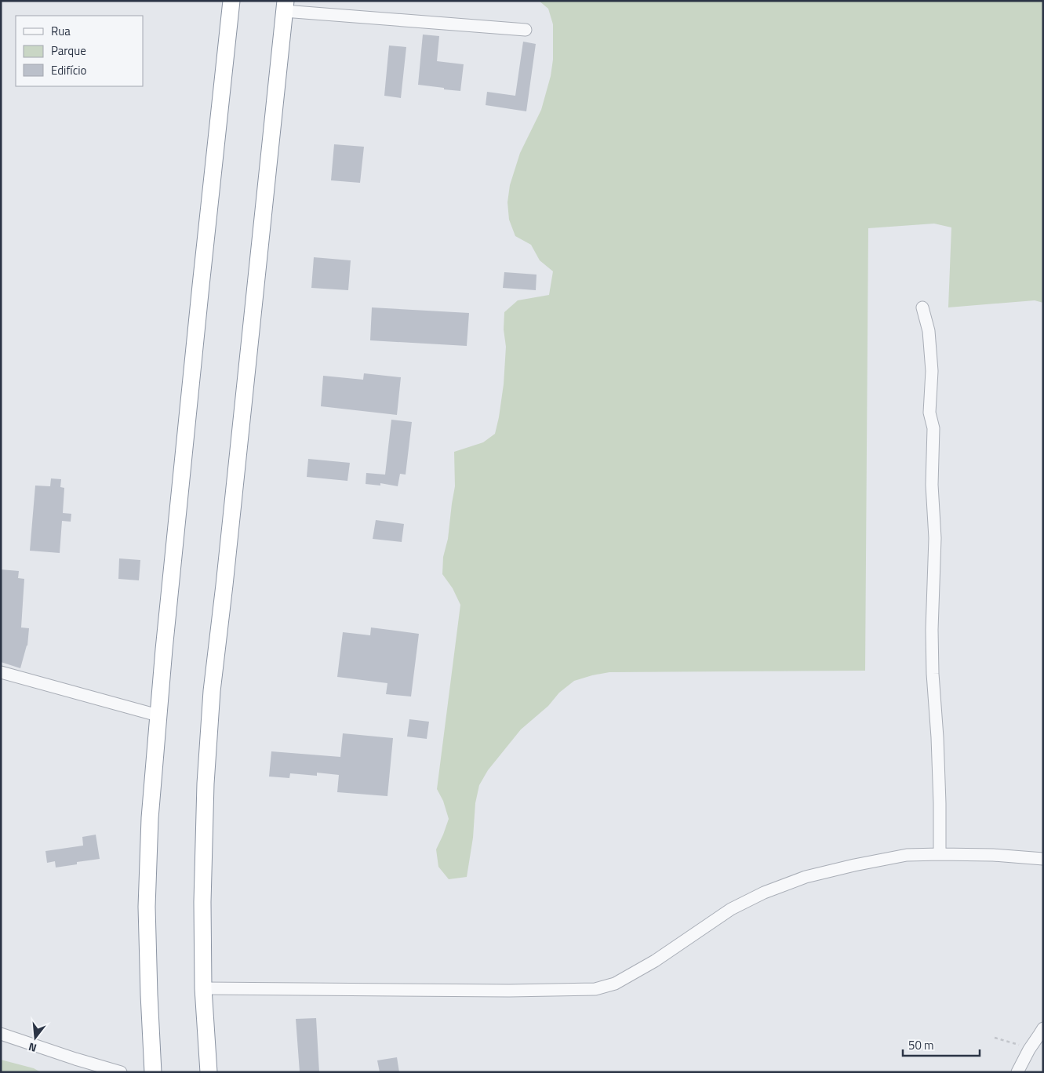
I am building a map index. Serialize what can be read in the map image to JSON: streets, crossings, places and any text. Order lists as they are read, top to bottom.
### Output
{
  "legend": ["Rua", "Parque", "Edifício"],
  "scale_bar": "50 m",
  "north": "bottom"
}
